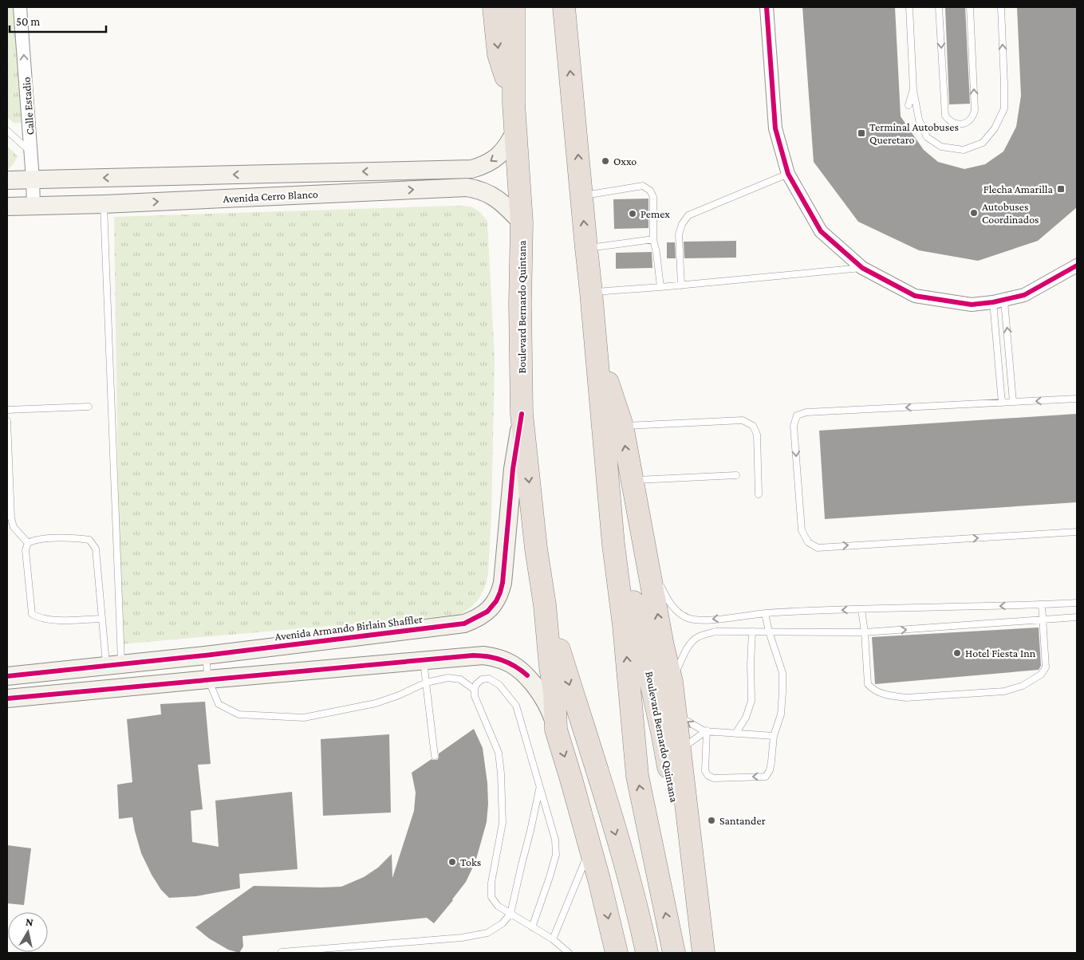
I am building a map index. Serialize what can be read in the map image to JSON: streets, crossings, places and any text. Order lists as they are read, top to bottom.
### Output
{
  "streets": {
    "highway": ["Boulevard Bernardo Quintana"],
    "street": ["Calle Estadio", "Avenida Cerro Blanco", "Avenida Armando Birlain Shaffler"]
  },
  "crossings": [
    ["Calle Estadio", "Avenida Cerro Blanco"],
    ["Avenida Cerro Blanco", "Boulevard Bernardo Quintana"],
    ["Boulevard Bernardo Quintana", "Avenida Armando Birlain Shaffler"]
  ],
  "one_way": ["Calle Estadio"],
  "places": {
    "transit": ["Terminal Autobuses Queretaro", "Flecha Amarilla"],
    "other": [
      "Oxxo",
      "Autobuses Coordinados",
      "Pemex",
      "Hotel Fiesta Inn",
      "Santander",
      "Toks"
    ]
  },
  "scale_bar": "50 m",
  "north": "top"
}
